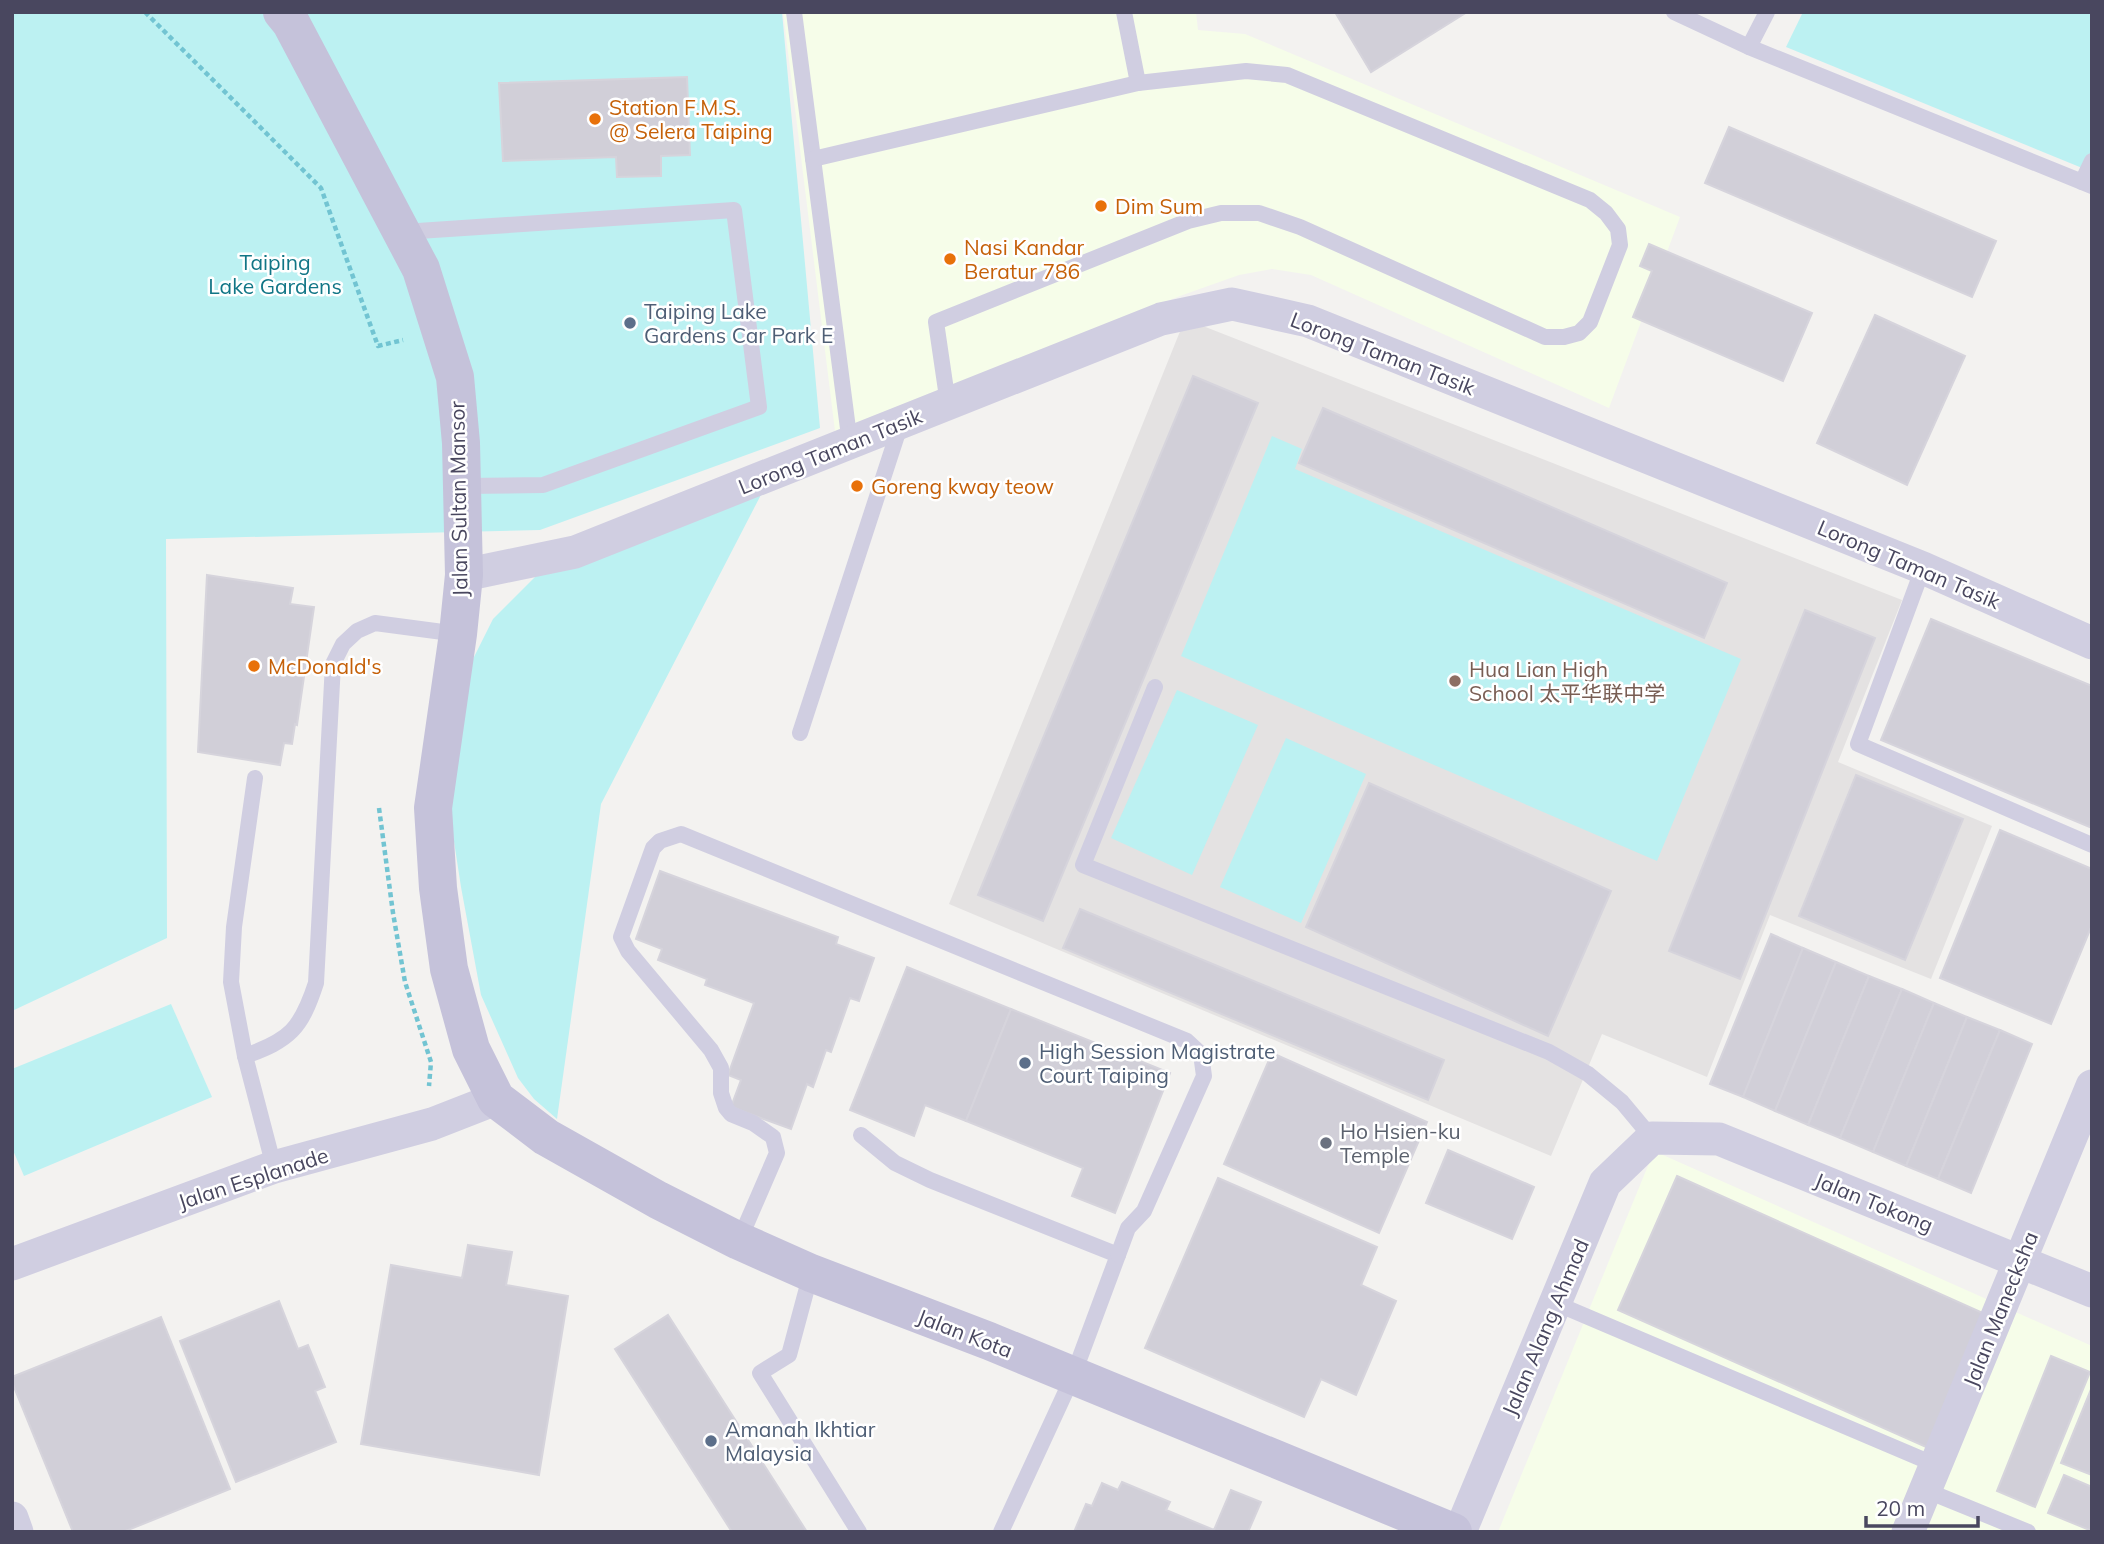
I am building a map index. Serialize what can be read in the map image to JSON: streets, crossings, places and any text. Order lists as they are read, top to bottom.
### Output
{
  "streets": {
    "main road": ["Jalan Sultan Mansor", "Jalan Kota"],
    "street": [
      "Lorong Taman Tasik",
      "Jalan Esplanade",
      "Jalan Tokong",
      "Jalan Manecksha",
      "Jalan Alang Ahmad"
    ]
  },
  "crossings": [
    ["Lorong Taman Tasik", "Jalan Sultan Mansor"],
    ["Jalan Sultan Mansor", "Jalan Esplanade"],
    ["Jalan Sultan Mansor", "Jalan Kota"],
    ["Jalan Esplanade", "Jalan Kota"],
    ["Jalan Tokong", "Jalan Manecksha"],
    ["Jalan Tokong", "Jalan Alang Ahmad"]
  ],
  "parks": ["Taiping Lake Gardens"],
  "places": [
    "Station F.M.S. @ Selera Taiping",
    "Dim Sum",
    "Nasi Kandar Beratur 786",
    "Taiping Lake Gardens Car Park E",
    "Goreng kway teow",
    "McDonald's",
    "Hua Lian High School 太平华联中学",
    "High Session Magistrate Court Taiping",
    "Ho Hsien-ku Temple",
    "Amanah Ikhtiar Malaysia"
  ],
  "scale_bar": "20 m"
}
